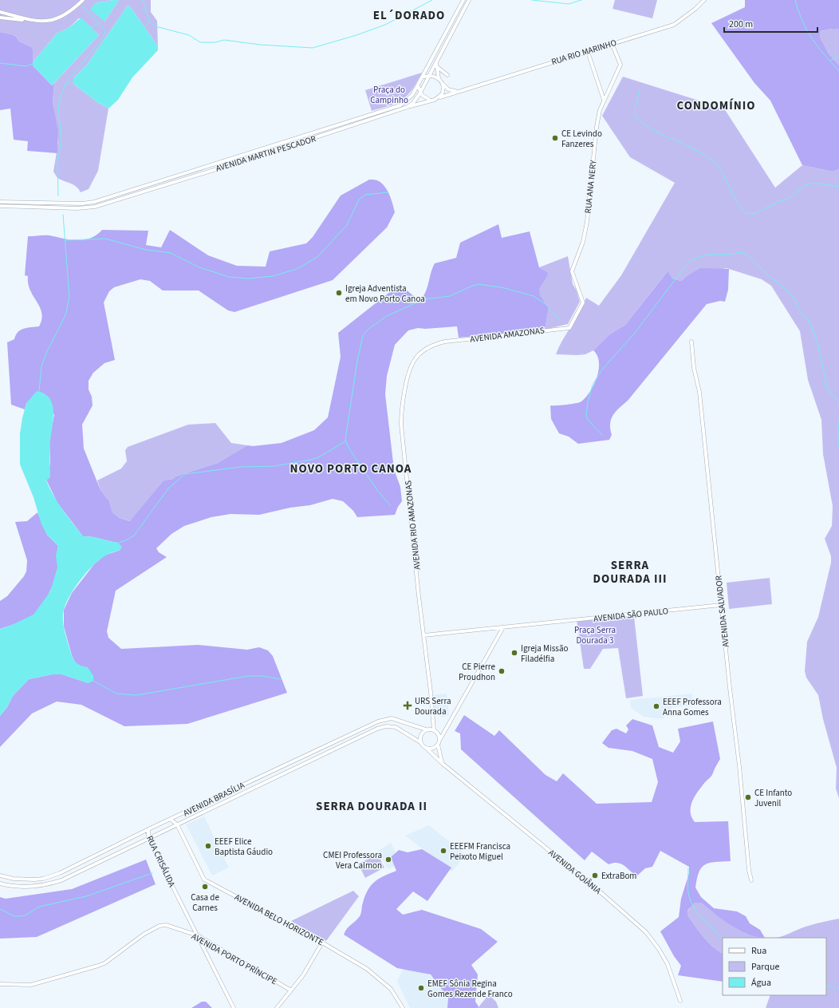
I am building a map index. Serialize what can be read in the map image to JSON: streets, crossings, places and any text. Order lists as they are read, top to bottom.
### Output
{
  "streets": {
    "street": [
      "RUA RIO MARINHO",
      "AVENIDA MARTIN PESCADOR",
      "RUA ANA NERY",
      "AVENIDA AMAZONAS",
      "AVENIDA RIO AMAZONAS",
      "AVENIDA SALVADOR",
      "AVENIDA SÃO PAULO",
      "AVENIDA BRASÍLIA",
      "RUA CRISÁLIDA",
      "AVENIDA GOIÂNIA",
      "AVENIDA BELO HORIZONTE",
      "AVENIDA PORTO PRÍNCIPE"
    ]
  },
  "crossings": [
    ["RUA RIO MARINHO", "AVENIDA MARTIN PESCADOR"],
    ["RUA RIO MARINHO", "RUA ANA NERY"],
    ["RUA ANA NERY", "AVENIDA AMAZONAS"],
    ["AVENIDA AMAZONAS", "AVENIDA RIO AMAZONAS"],
    ["AVENIDA RIO AMAZONAS", "AVENIDA SÃO PAULO"],
    ["AVENIDA RIO AMAZONAS", "AVENIDA BRASÍLIA"],
    ["AVENIDA RIO AMAZONAS", "AVENIDA GOIÂNIA"],
    ["AVENIDA SALVADOR", "AVENIDA SÃO PAULO"],
    ["AVENIDA BRASÍLIA", "RUA CRISÁLIDA"],
    ["AVENIDA BRASÍLIA", "AVENIDA GOIÂNIA"],
    ["AVENIDA BRASÍLIA", "AVENIDA BELO HORIZONTE"],
    ["RUA CRISÁLIDA", "AVENIDA PORTO PRÍNCIPE"]
  ],
  "districts": [
    "EL´DORADO",
    "CONDOMÍNIO",
    "NOVO PORTO CANOA",
    "SERRA DOURADA III",
    "SERRA DOURADA II"
  ],
  "parks": ["Praça do Campinho", "Praça Serra Dourada 3"],
  "places": {
    "other": [
      "CE Levindo Fanzeres",
      "Igreja Adventista em Novo Porto Canoa",
      "Igreja Missão Filadélfia",
      "CE Pierre Proudhon",
      "EEEF Professora Anna Gomes",
      "CE Infanto Juvenil",
      "EEEF Elice Baptista Gáudio",
      "EEEFM Francisca Peixoto Miguel",
      "CMEI Professora Vera Calmon",
      "ExtraBom",
      "Casa de Carnes",
      "EMEF Sônia Regina Gomes Rezende Franco"
    ],
    "health": ["URS Serra Dourada"]
  },
  "legend": ["Rua", "Parque", "Água"],
  "scale_bar": "200 m"
}
